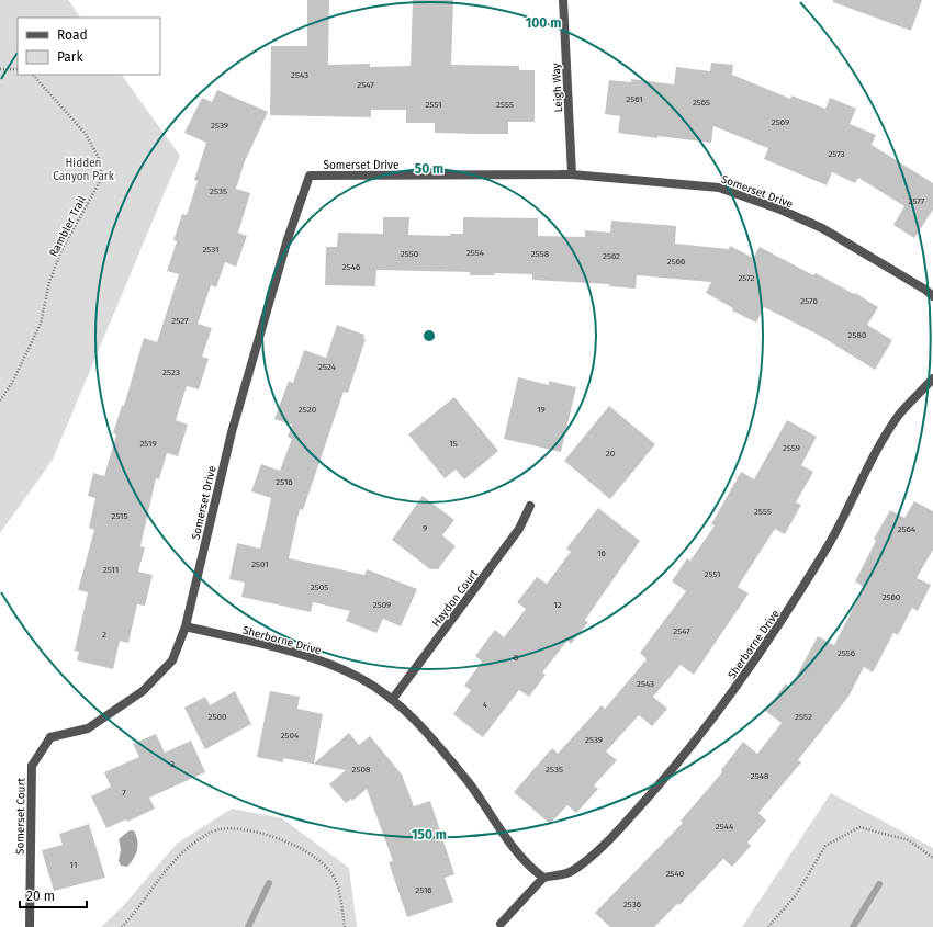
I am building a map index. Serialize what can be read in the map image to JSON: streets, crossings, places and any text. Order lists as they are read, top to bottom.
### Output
{
  "streets": {
    "street": [
      "Leigh Way",
      "Somerset Drive",
      "Haydon Court",
      "Sherborne Drive",
      "Somerset Court"
    ],
    "path": ["Rambler Trail"]
  },
  "crossings": [
    ["Leigh Way", "Somerset Drive"],
    ["Somerset Drive", "Sherborne Drive"],
    ["Somerset Drive", "Somerset Court"],
    ["Haydon Court", "Sherborne Drive"],
    ["Sherborne Drive", "Somerset Court"]
  ],
  "parks": ["Hidden Canyon Park"],
  "house_numbers": [
    "2543",
    "2547",
    "2561",
    "2565",
    "2551",
    "2555",
    "2569",
    "2539",
    "2573",
    "2535",
    "2577",
    "2531",
    "2554",
    "2550",
    "2558",
    "2562",
    "2566",
    "2546",
    "2572",
    "2576",
    "2527",
    "2580",
    "2524",
    "2523",
    "2520",
    "19",
    "2519",
    "15",
    "2559",
    "20",
    "2516",
    "2555",
    "2515",
    "9",
    "2564",
    "16",
    "2501",
    "2511",
    "2551",
    "2505",
    "2560",
    "2509",
    "12",
    "2547",
    "2",
    "2556",
    "8",
    "2543",
    "4",
    "2500",
    "2552",
    "2504",
    "2539",
    "3",
    "2508",
    "2535",
    "2548",
    "7",
    "2544",
    "11",
    "2540",
    "2516",
    "2536"
  ],
  "legend": ["Road", "Park"],
  "scale_bar": "20 m",
  "rings": ["100 m", "50 m", "150 m"]
}
